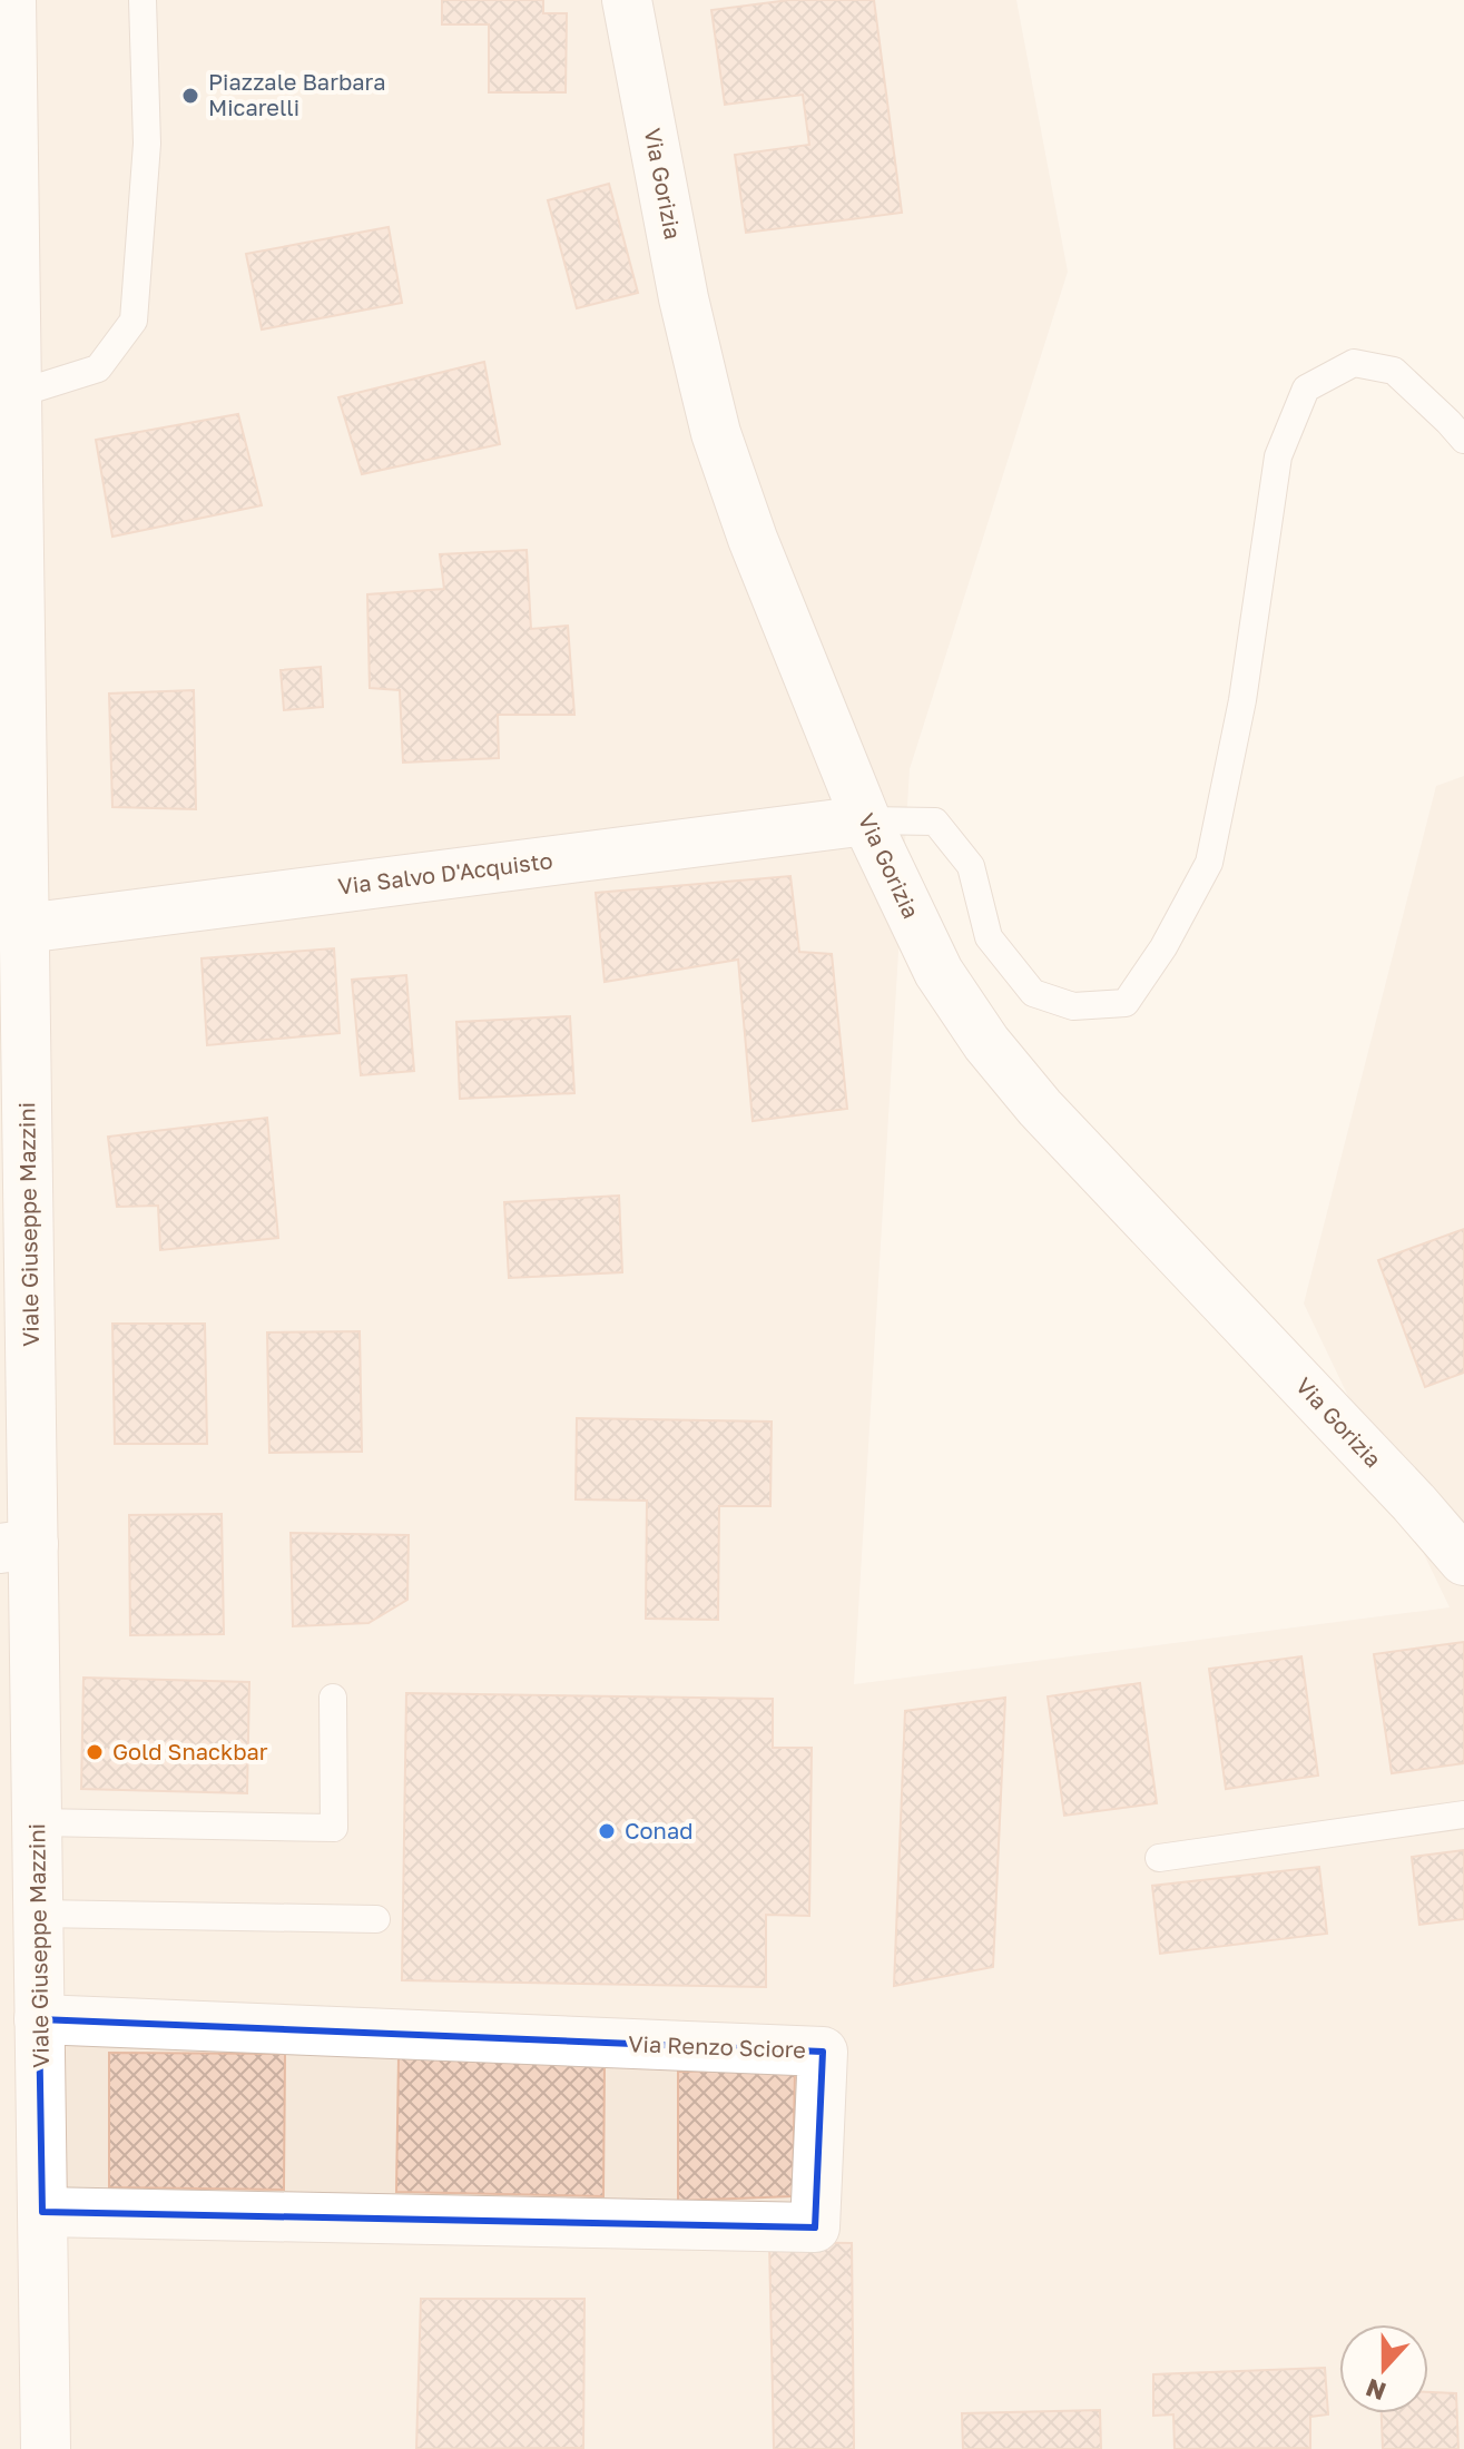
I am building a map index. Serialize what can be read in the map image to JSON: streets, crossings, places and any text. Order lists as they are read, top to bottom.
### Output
{
  "streets": {
    "street": [
      "Via Gorizia",
      "Via Salvo D'Acquisto",
      "Viale Giuseppe Mazzini",
      "Via Renzo Sciore"
    ]
  },
  "crossings": [
    ["Via Gorizia", "Via Salvo D'Acquisto"],
    ["Via Salvo D'Acquisto", "Viale Giuseppe Mazzini"],
    ["Viale Giuseppe Mazzini", "Via Renzo Sciore"]
  ],
  "places": ["Piazzale Barbara Micarelli", "Gold Snackbar", "Conad"],
  "north": "bottom"
}
